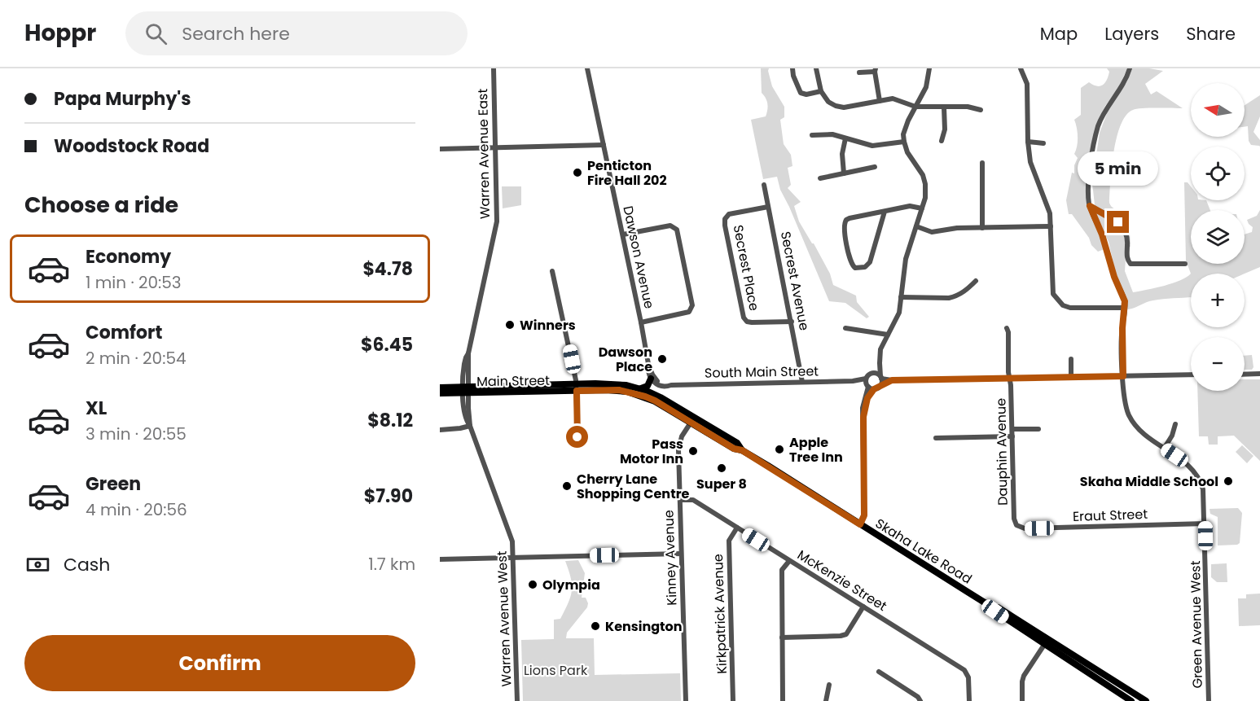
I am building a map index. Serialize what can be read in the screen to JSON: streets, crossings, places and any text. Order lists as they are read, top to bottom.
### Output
{
  "streets": {
    "main road": ["Main Street", "Skaha Lake Road"],
    "street": [
      "Warren Avenue East",
      "Dawson Avenue",
      "Secrest Place",
      "Secrest Avenue",
      "South Main Street",
      "Dauphin Avenue",
      "Eraut Street",
      "Kinney Avenue",
      "McKenzie Street",
      "Kirkpatrick Avenue",
      "Warren Avenue West",
      "Green Avenue West"
    ]
  },
  "crossings": [
    ["Warren Avenue East", "Main Street"],
    ["Warren Avenue East", "Warren Avenue West"],
    ["Dawson Avenue", "South Main Street"],
    ["Secrest Place", "Secrest Avenue"],
    ["Secrest Avenue", "South Main Street"],
    ["Main Street", "Skaha Lake Road"],
    ["Main Street", "Warren Avenue West"],
    ["Dauphin Avenue", "Eraut Street"],
    ["Eraut Street", "Green Avenue West"],
    ["Skaha Lake Road", "Kinney Avenue"],
    ["Kinney Avenue", "McKenzie Street"],
    ["McKenzie Street", "Kirkpatrick Avenue"]
  ],
  "parks": ["Lions Park"],
  "places": [
    "Penticton Fire Hall 202",
    "Winners",
    "Dawson Place",
    "Apple Tree Inn",
    "Pass Motor Inn",
    "Super 8",
    "Skaha Middle School",
    "Cherry Lane Shopping Centre",
    "Olympia",
    "Kensington"
  ],
  "north": "left",
  "page": {
    "header": "Hoppr",
    "search": "Search here",
    "nav": ["Map", "Layers", "Share"],
    "banner": ["Papa Murphy's", "Woodstock Road"],
    "map_buttons": ["+", "−"],
    "bubble": "5 min",
    "heading": "Choose a ride",
    "list": [
      {
        "name": "Economy",
        "note": "1 min · 20:53",
        "value": "$4.78"
      },
      {
        "name": "Comfort",
        "note": "2 min · 20:54",
        "value": "$6.45"
      },
      {
        "name": "XL",
        "note": "3 min · 20:55",
        "value": "$8.12"
      },
      {
        "name": "Green",
        "note": "4 min · 20:56",
        "value": "$7.90"
      }
    ],
    "pay": ["Cash", "1.7 km"],
    "buttons": "Confirm"
  }
}
